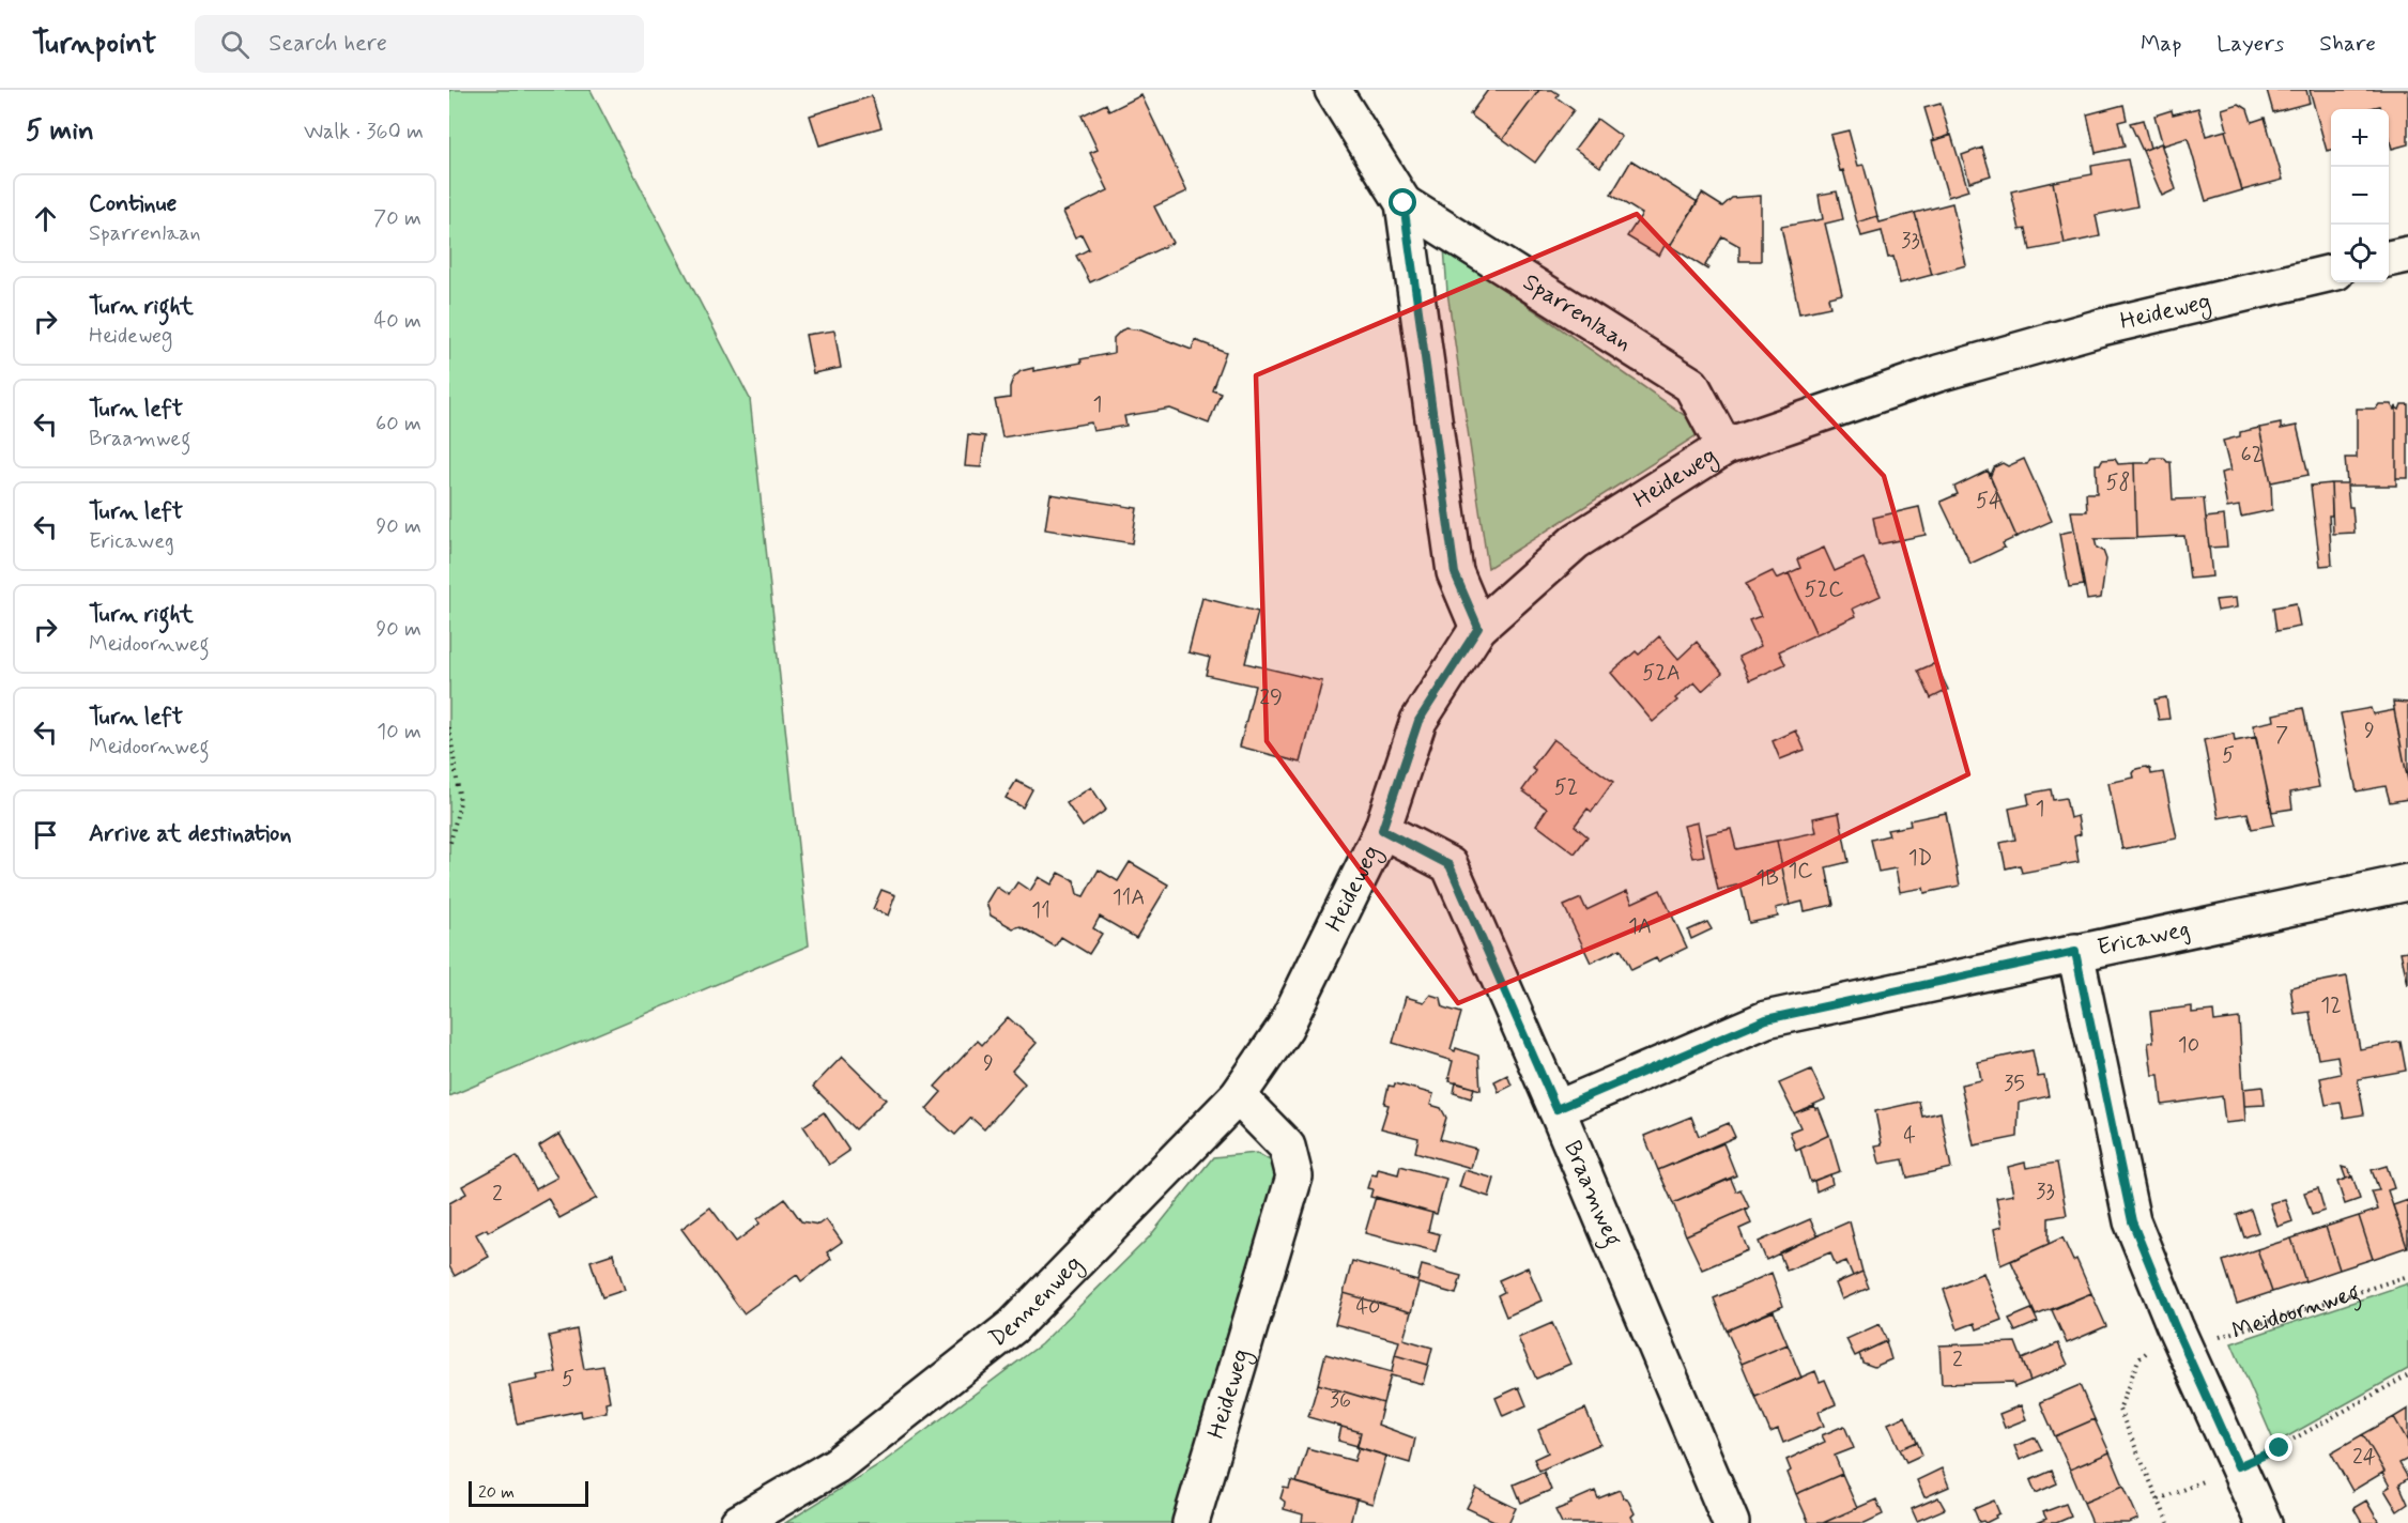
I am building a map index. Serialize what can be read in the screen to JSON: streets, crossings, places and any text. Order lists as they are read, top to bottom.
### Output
{
  "streets": {
    "street": [
      "Heideweg",
      "Sparrenlaan",
      "Ericaweg",
      "Braamweg",
      "Dennenweg"
    ],
    "path": ["Meidoornweg"]
  },
  "crossings": [
    ["Heideweg", "Sparrenlaan"],
    ["Heideweg", "Braamweg"],
    ["Heideweg", "Dennenweg"],
    ["Ericaweg", "Braamweg"]
  ],
  "house_numbers": [
    "33",
    "1",
    "62",
    "58",
    "54",
    "52C",
    "52A",
    "29",
    "9",
    "7",
    "5",
    "52",
    "1",
    "1D",
    "1C",
    "1B",
    "11A",
    "11",
    "1A",
    "12",
    "10",
    "9",
    "35",
    "4",
    "33",
    "2",
    "40",
    "2",
    "5",
    "36",
    "24"
  ],
  "scale_bar": "20 m",
  "page": {
    "header": "Turnpoint",
    "search": "Search here",
    "nav": ["Map", "Layers", "Share"],
    "heading": ["5 min", "Walk · 360 m"],
    "map_buttons": ["+", "−"],
    "list": [
      ["Continue", "Sparrenlaan", "70 m"],
      ["Turn right", "Heideweg", "40 m"],
      ["Turn left", "Braamweg", "60 m"],
      ["Turn left", "Ericaweg", "90 m"],
      ["Turn right", "Meidoornweg", "90 m"],
      ["Turn left", "Meidoornweg", "10 m"],
      "Arrive at destination"
    ],
    "scale": "20 m"
  }
}
